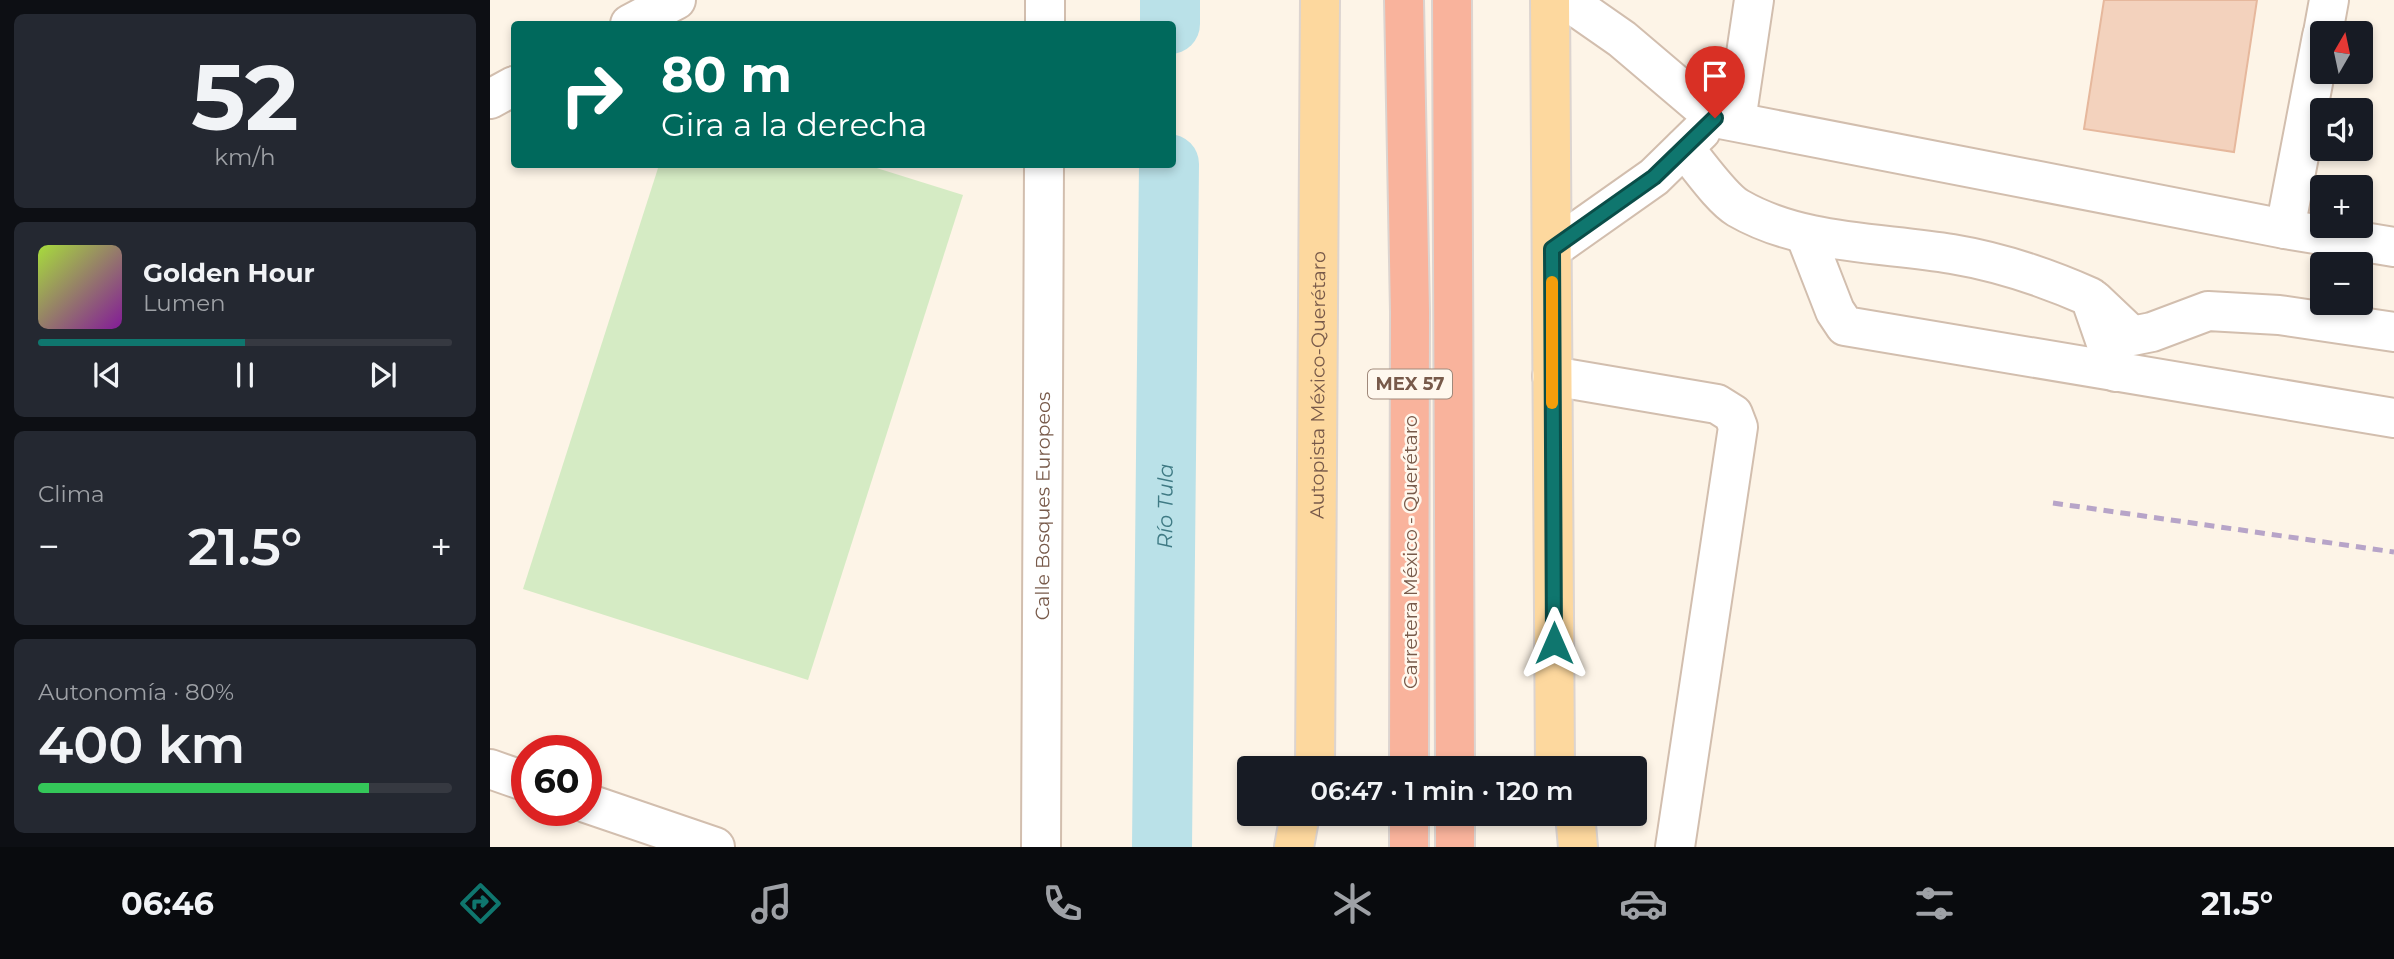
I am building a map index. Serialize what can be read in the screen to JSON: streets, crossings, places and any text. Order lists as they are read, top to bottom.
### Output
{
  "streets": {
    "highway": ["MEX 57", "Carretera México - Querétaro"],
    "main road": ["Autopista México-Querétaro"],
    "street": ["Calle Bosques Europeos"]
  },
  "water": ["Río Tula"],
  "north": "top",
  "page": {
    "tile": [
      ["52", "km/h"],
      "Clima",
      ["Autonomía · 80%", "400 km"]
    ],
    "map_buttons": ["+", "−"],
    "turn": ["80 m", "Gira a la derecha"],
    "song": ["Golden Hour", "Lumen"],
    "heat": ["−", "21.5°", "+"],
    "limit": "60",
    "trip": "06:47 · 1 min · 120 m",
    "tabs": ["06:46", "21.5°"]
  }
}
